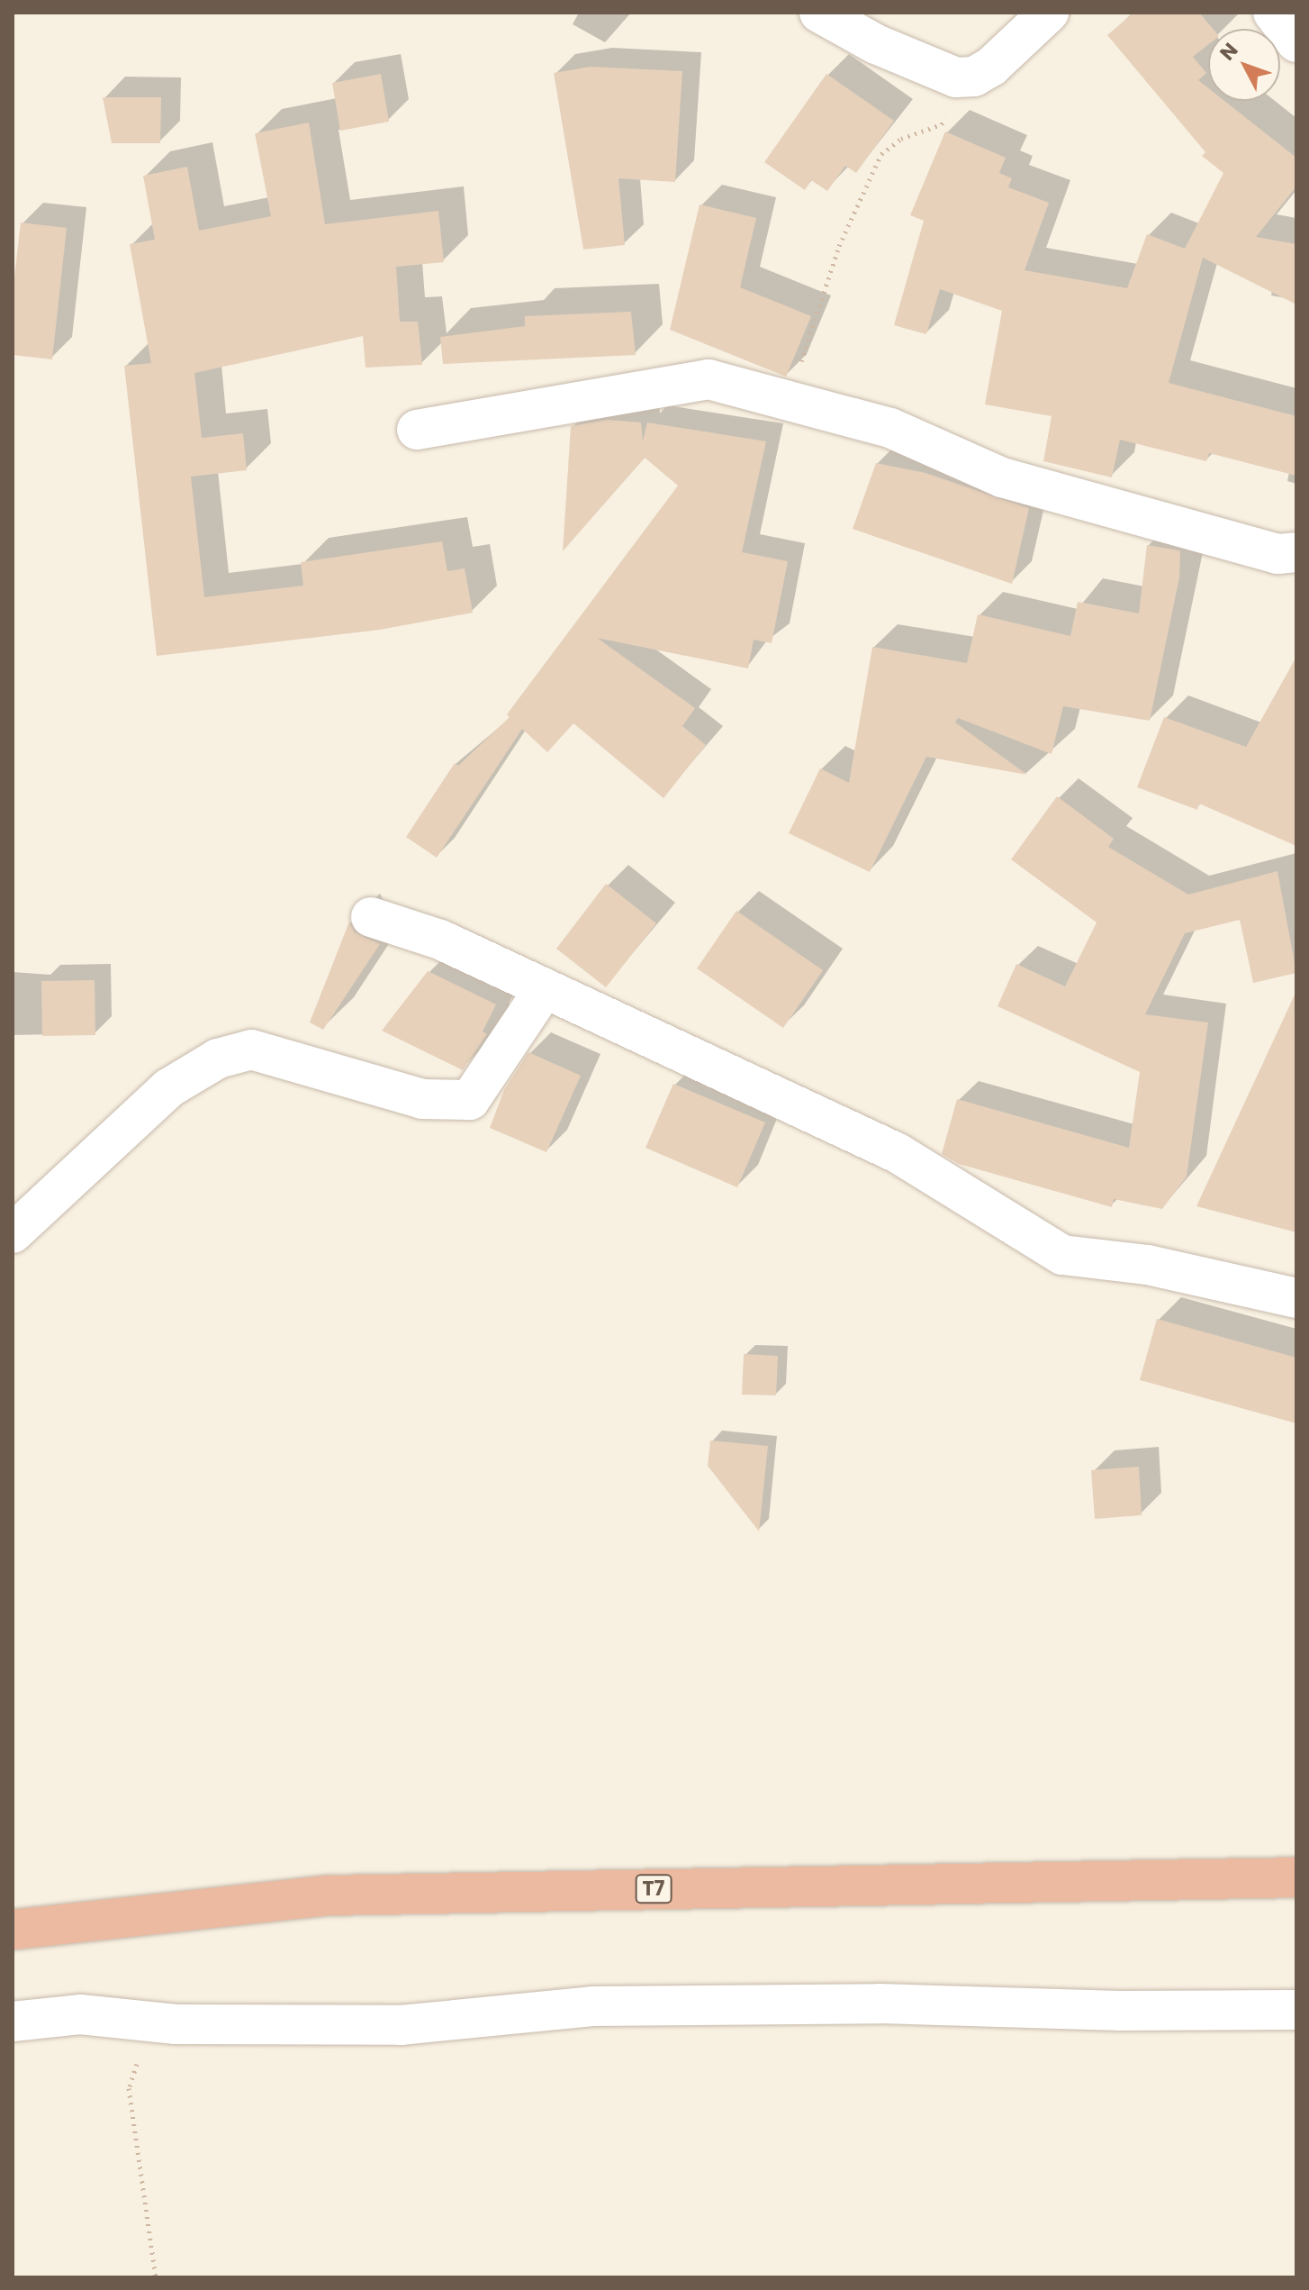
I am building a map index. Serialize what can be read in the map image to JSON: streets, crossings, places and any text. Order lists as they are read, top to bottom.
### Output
{
  "streets": {
    "highway": ["T7"]
  },
  "north": "top left"
}
